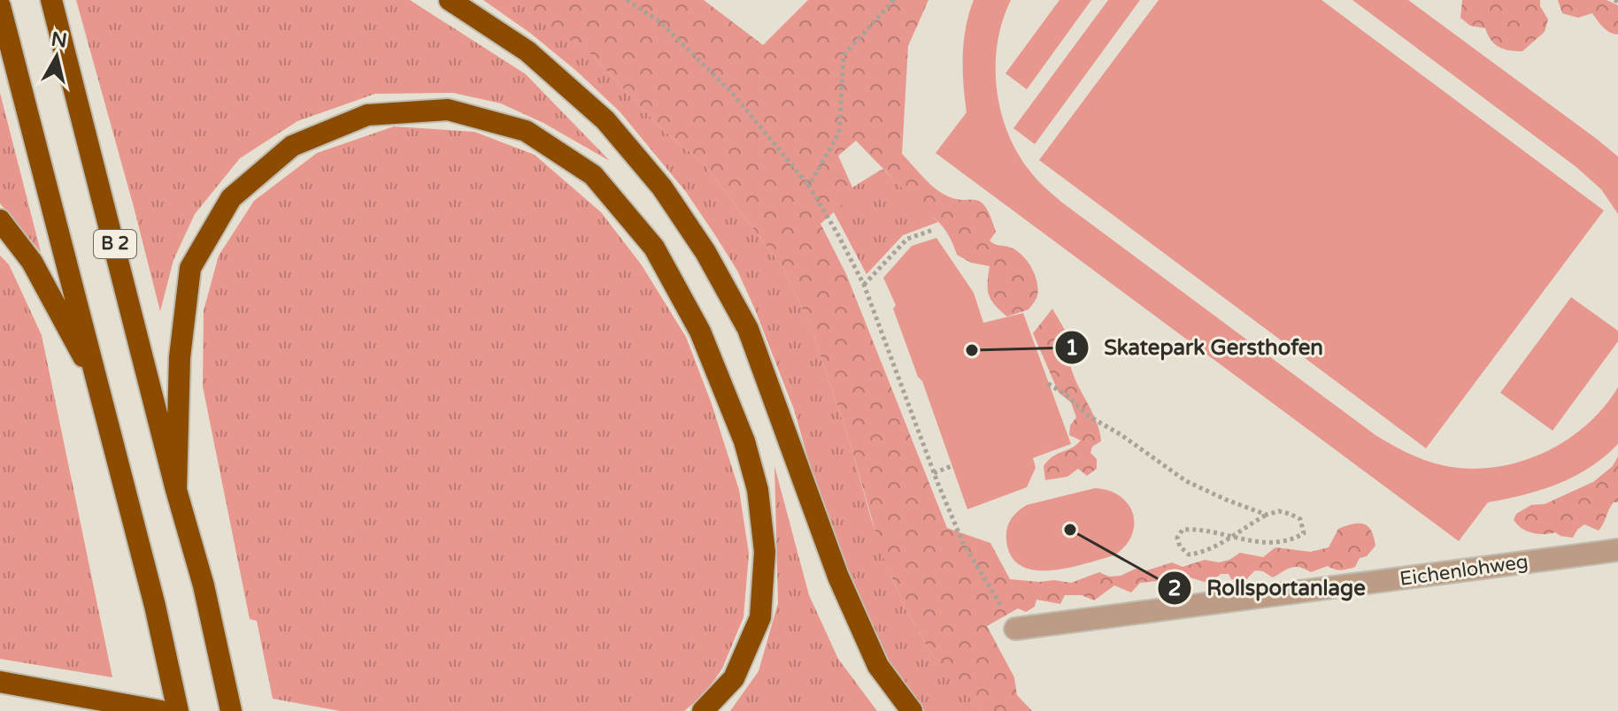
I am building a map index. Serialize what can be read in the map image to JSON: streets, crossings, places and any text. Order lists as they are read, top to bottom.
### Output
{
  "streets": {
    "highway": ["B 2"],
    "street": ["Eichenlohweg"]
  },
  "places": ["Skatepark Gersthofen", "Rollsportanlage"],
  "north": "top"
}
